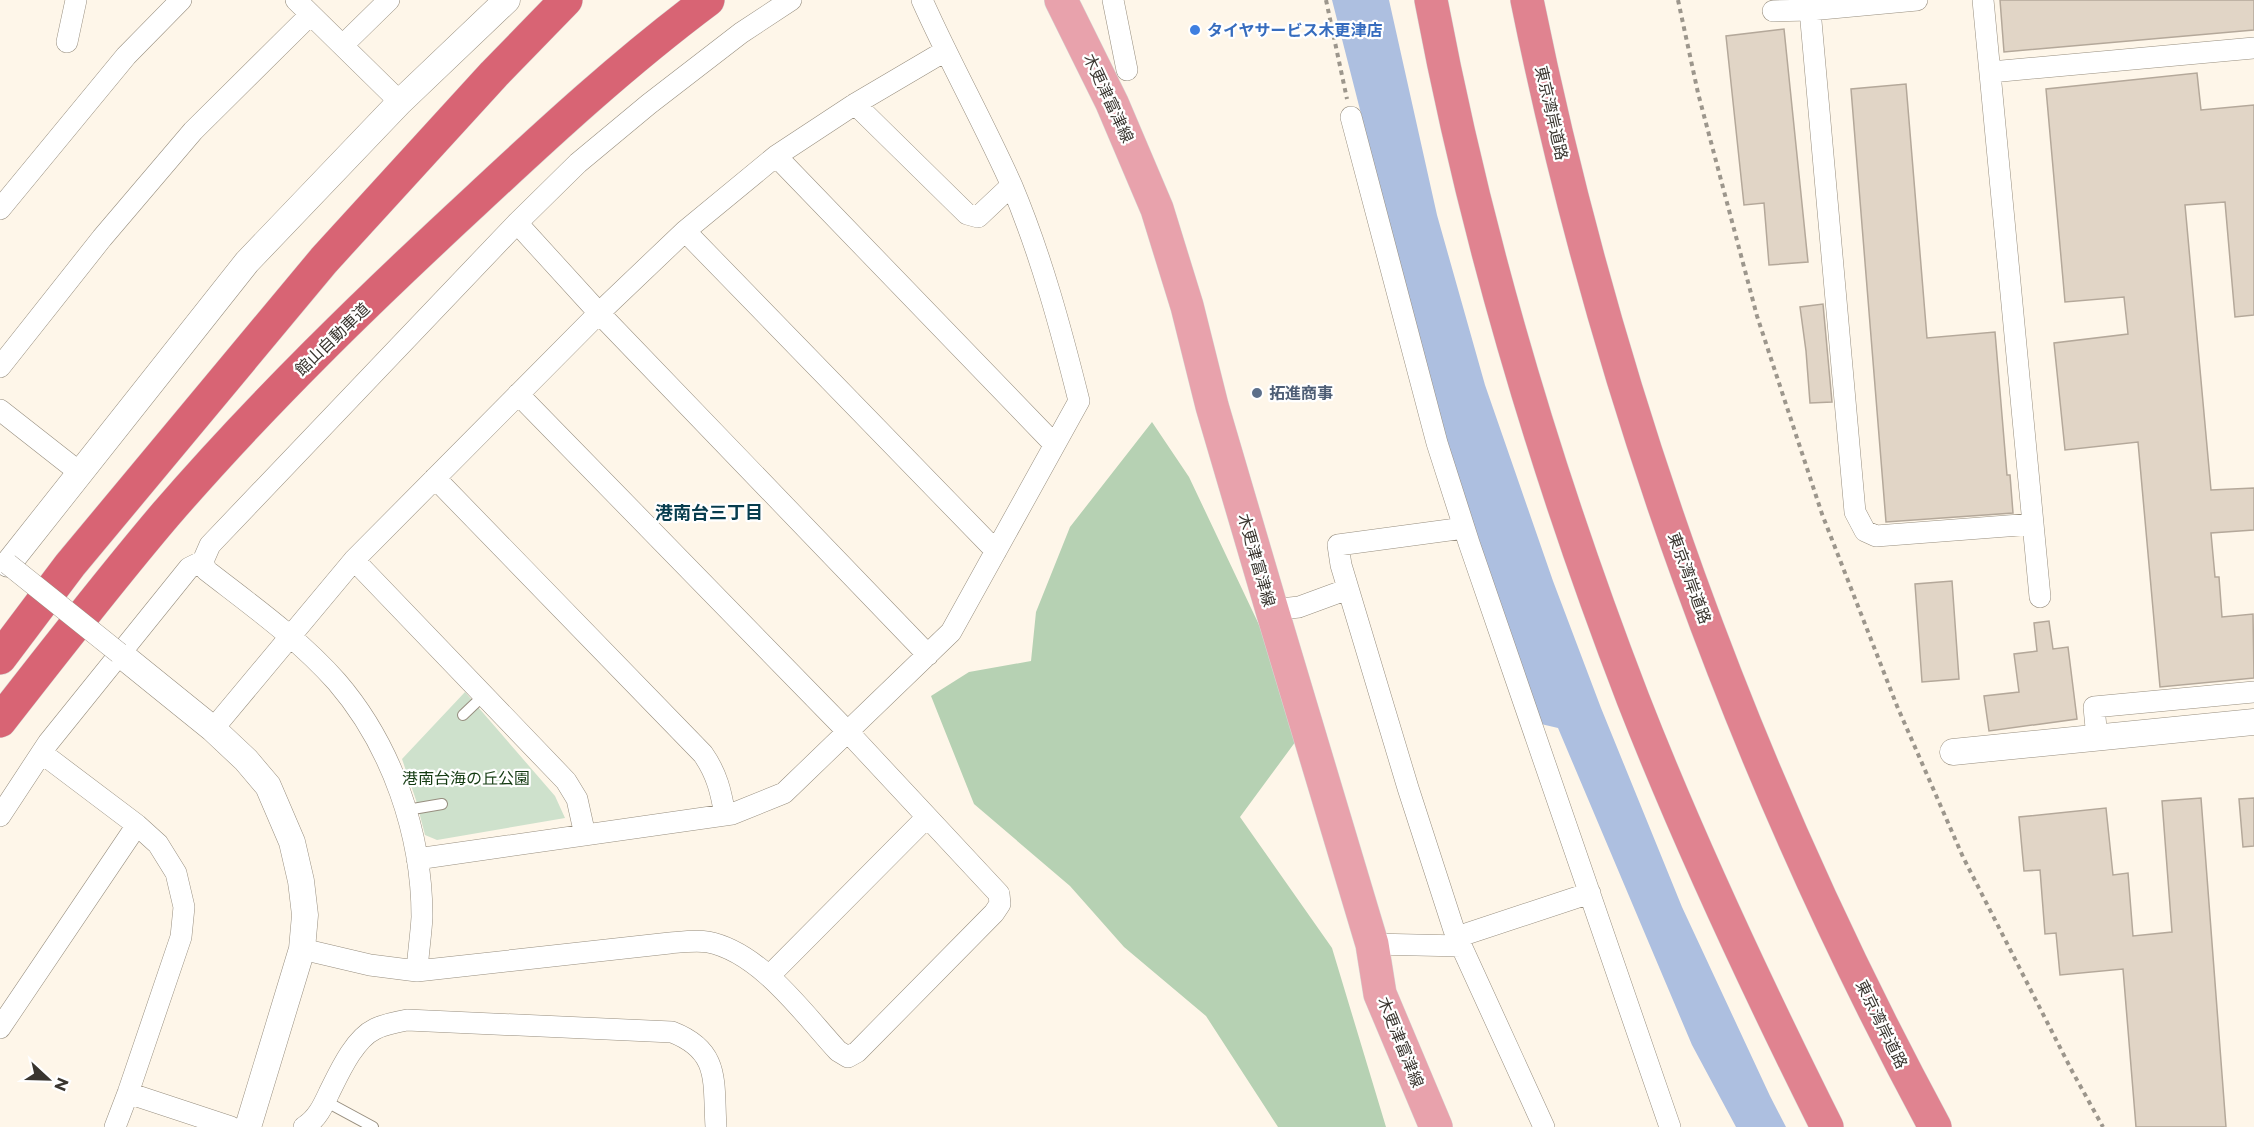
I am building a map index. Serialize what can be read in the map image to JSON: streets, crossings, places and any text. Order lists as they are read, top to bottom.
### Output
{
  "streets": {
    "highway": ["東京湾岸道路", "館山自動車道"],
    "main road": ["木更津富津線"]
  },
  "districts": ["港南台三丁目"],
  "parks": ["港南台海の丘公園"],
  "places": ["タイヤサービス木更津店", "拓進商事"],
  "north": "right"
}
